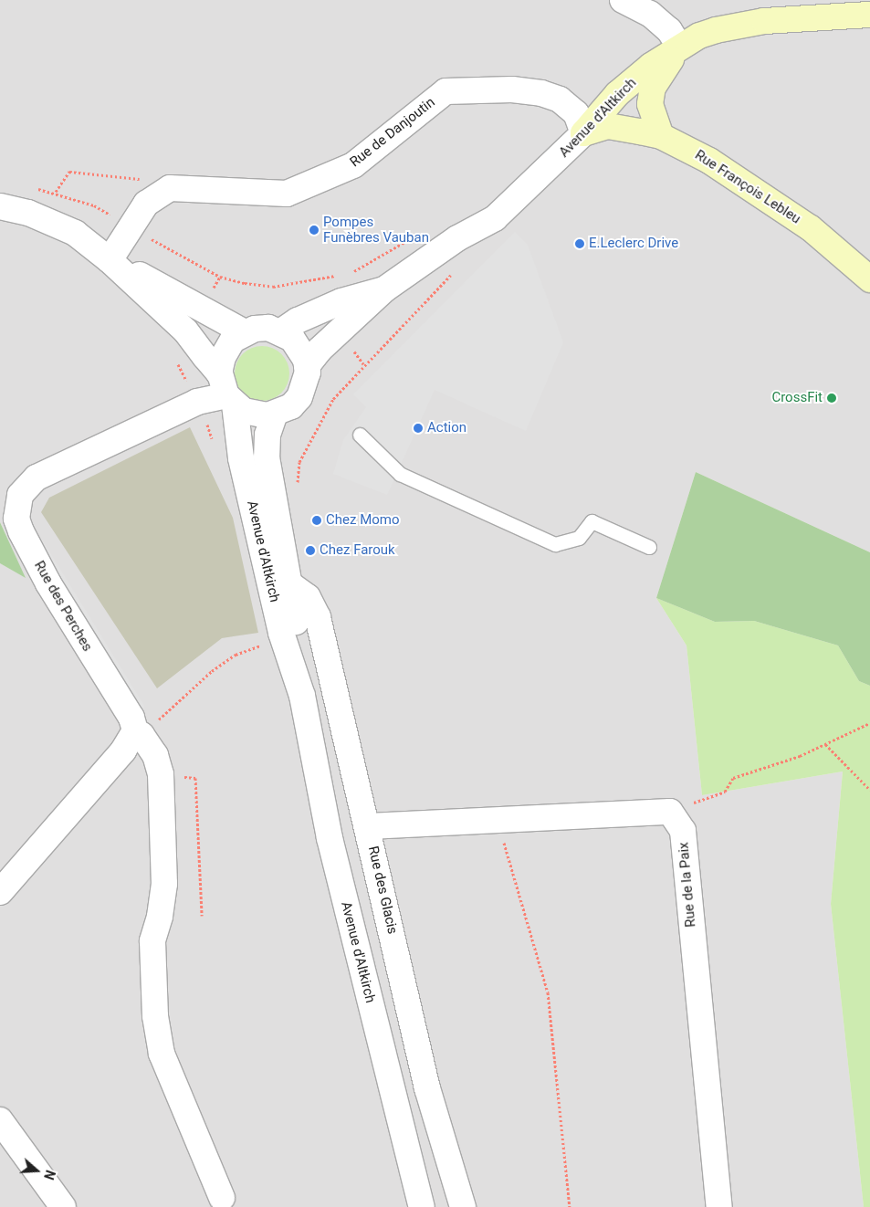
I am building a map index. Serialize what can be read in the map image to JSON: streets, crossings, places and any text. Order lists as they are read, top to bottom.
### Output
{
  "streets": {
    "main road": ["Avenue d'Altkirch", "Rue François Lebleu"],
    "street": [
      "Rue de Danjoutin",
      "Rue des Perches",
      "Rue de la Paix",
      "Rue des Glacis"
    ]
  },
  "crossings": [
    ["Avenue d'Altkirch", "Rue de Danjoutin"],
    ["Avenue d'Altkirch", "Rue François Lebleu"],
    ["Avenue d'Altkirch", "Rue des Perches"],
    ["Avenue d'Altkirch", "Rue des Glacis"],
    ["Rue de Danjoutin", "Rue François Lebleu"]
  ],
  "places": [
    "Pompes Funèbres Vauban",
    "E.Leclerc Drive",
    "CrossFit",
    "Action",
    "Chez Momo",
    "Chez Farouk"
  ],
  "north": "right"
}
